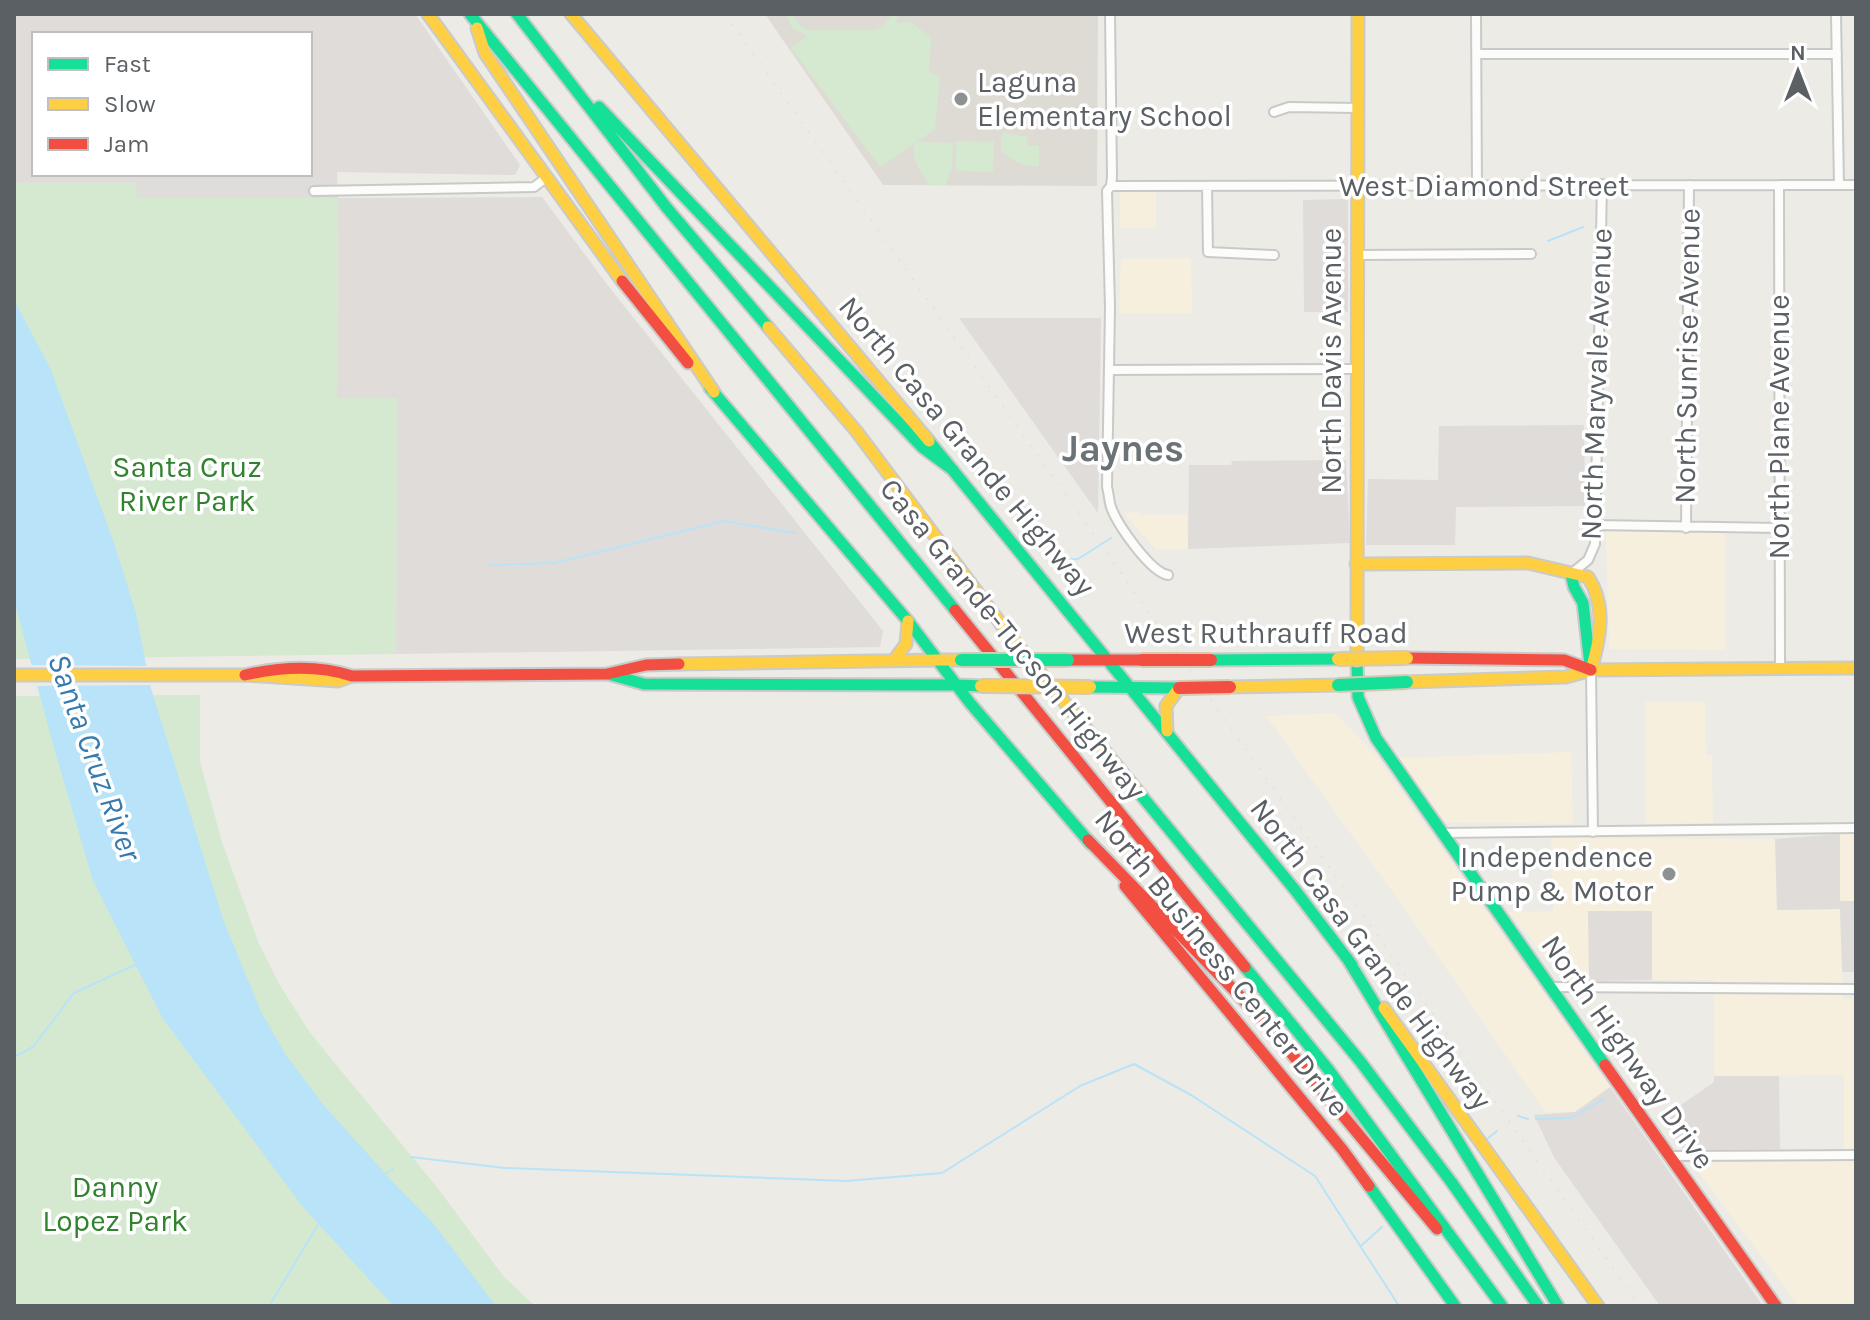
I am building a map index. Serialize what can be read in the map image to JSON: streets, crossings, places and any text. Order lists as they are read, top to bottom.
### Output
{
  "streets": {
    "main road": [
      "North Davis Avenue",
      "North Casa Grande Highway",
      "West Ruthrauff Road",
      "Casa Grande-Tucson Highway",
      "North Business Center Drive",
      "North Highway Drive"
    ],
    "street": [
      "West Diamond Street",
      "North Sunrise Avenue",
      "North Maryvale Avenue",
      "North Plane Avenue"
    ]
  },
  "crossings": [
    ["West Diamond Street", "North Sunrise Avenue"],
    ["West Diamond Street", "North Davis Avenue"],
    ["West Diamond Street", "North Maryvale Avenue"],
    ["West Diamond Street", "North Plane Avenue"],
    ["North Davis Avenue", "North Highway Drive"],
    ["North Plane Avenue", "West Ruthrauff Road"],
    ["North Casa Grande Highway", "West Ruthrauff Road"],
    ["West Ruthrauff Road", "North Business Center Drive"]
  ],
  "districts": ["Jaynes"],
  "water": ["Santa Cruz River"],
  "parks": ["Santa Cruz River Park", "Danny Lopez Park"],
  "places": ["Laguna Elementary School", "Independence Pump & Motor"],
  "legend": ["Fast", "Slow", "Jam"],
  "north": "top"
}
